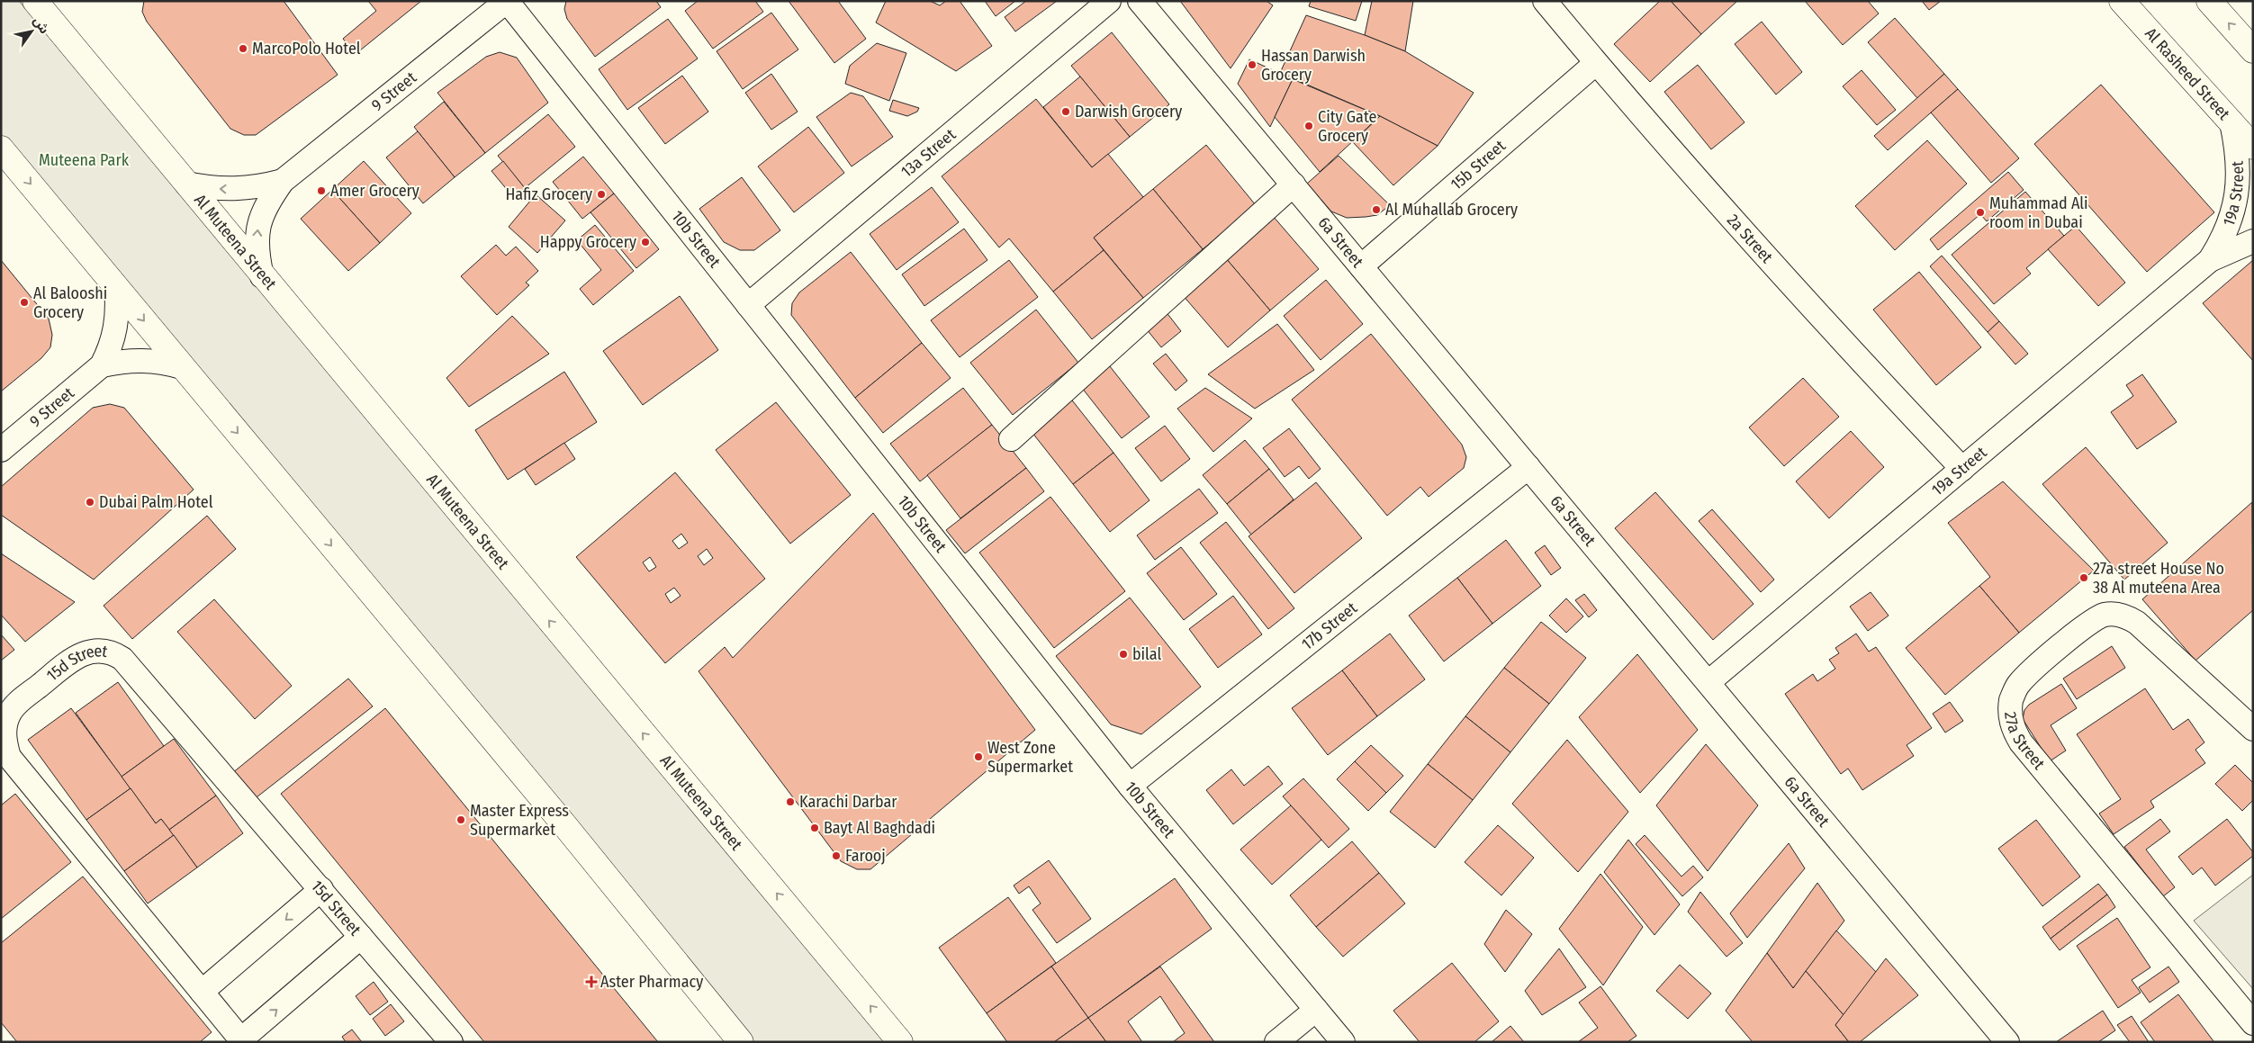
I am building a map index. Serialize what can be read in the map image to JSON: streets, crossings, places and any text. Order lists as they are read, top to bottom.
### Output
{
  "streets": {
    "street": [
      "Al Rasheed Street",
      "9 Street",
      "13a Street",
      "15b Street",
      "19a Street",
      "10b Street",
      "2a Street",
      "6a Street",
      "Al Muteena Street",
      "17b Street",
      "15d Street",
      "27a Street"
    ]
  },
  "crossings": [
    ["Al Rasheed Street", "19a Street"],
    ["9 Street", "10b Street"],
    ["9 Street", "Al Muteena Street"],
    ["13a Street", "10b Street"],
    ["15b Street", "2a Street"],
    ["15b Street", "6a Street"],
    ["19a Street", "2a Street"],
    ["19a Street", "6a Street"],
    ["10b Street", "17b Street"],
    ["6a Street", "17b Street"]
  ],
  "parks": ["Muteena Park"],
  "places": {
    "other": [
      "MarcoPolo Hotel",
      "Hassan Darwish Grocery",
      "Darwish Grocery",
      "City Gate Grocery",
      "Amer Grocery",
      "Hafiz Grocery",
      "Al Muhallab Grocery",
      "Muhammad Ali room in Dubai",
      "Happy Grocery",
      "Al Balooshi Grocery",
      "Dubai Palm Hotel",
      "27a street House No 38 Al muteena Area",
      "bilal",
      "West Zone Supermarket",
      "Karachi Darbar",
      "Master Express Supermarket",
      "Bayt Al Baghdadi",
      "Farooj"
    ],
    "health": ["Aster Pharmacy"]
  },
  "north": "top right"
}
